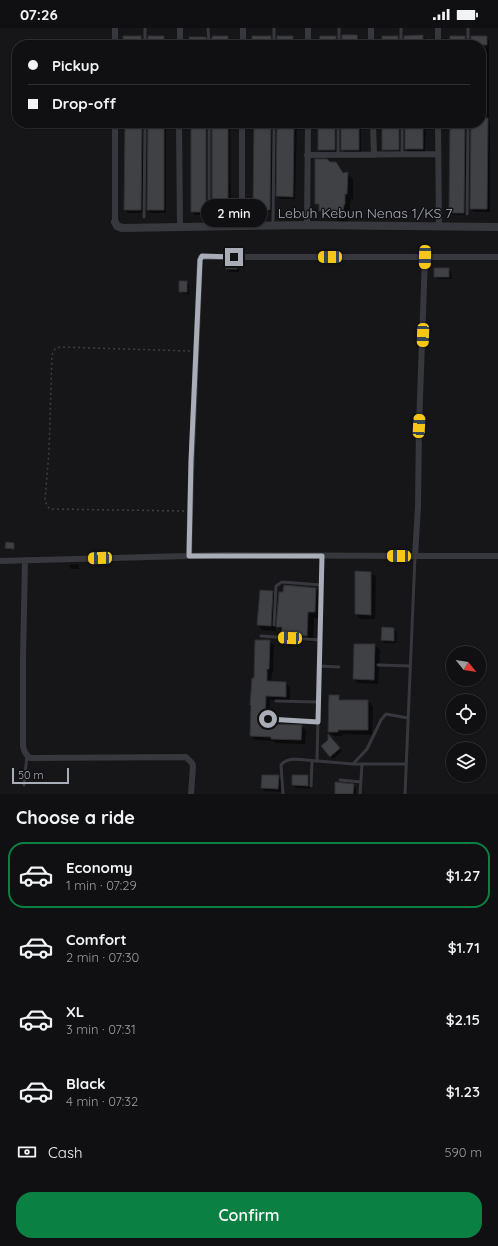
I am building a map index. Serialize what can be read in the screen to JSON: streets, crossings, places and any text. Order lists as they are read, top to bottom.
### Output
{
  "streets": {
    "street": ["Lebuh Kebun Nenas 1/KS 7"]
  },
  "scale_bar": "50 m",
  "north": "bottom right",
  "page": {
    "status": "07:26",
    "banner": ["Pickup", "Drop-off"],
    "bubble": "2 min",
    "scale": "50 m",
    "heading": "Choose a ride",
    "list": [
      {
        "name": "Economy",
        "note": "1 min · 07:29",
        "value": "$1.27"
      },
      {
        "name": "Comfort",
        "note": "2 min · 07:30",
        "value": "$1.71"
      },
      {
        "name": "XL",
        "note": "3 min · 07:31",
        "value": "$2.15"
      },
      {
        "name": "Black",
        "note": "4 min · 07:32",
        "value": "$1.23"
      }
    ],
    "pay": ["Cash", "590 m"],
    "buttons": "Confirm"
  }
}
